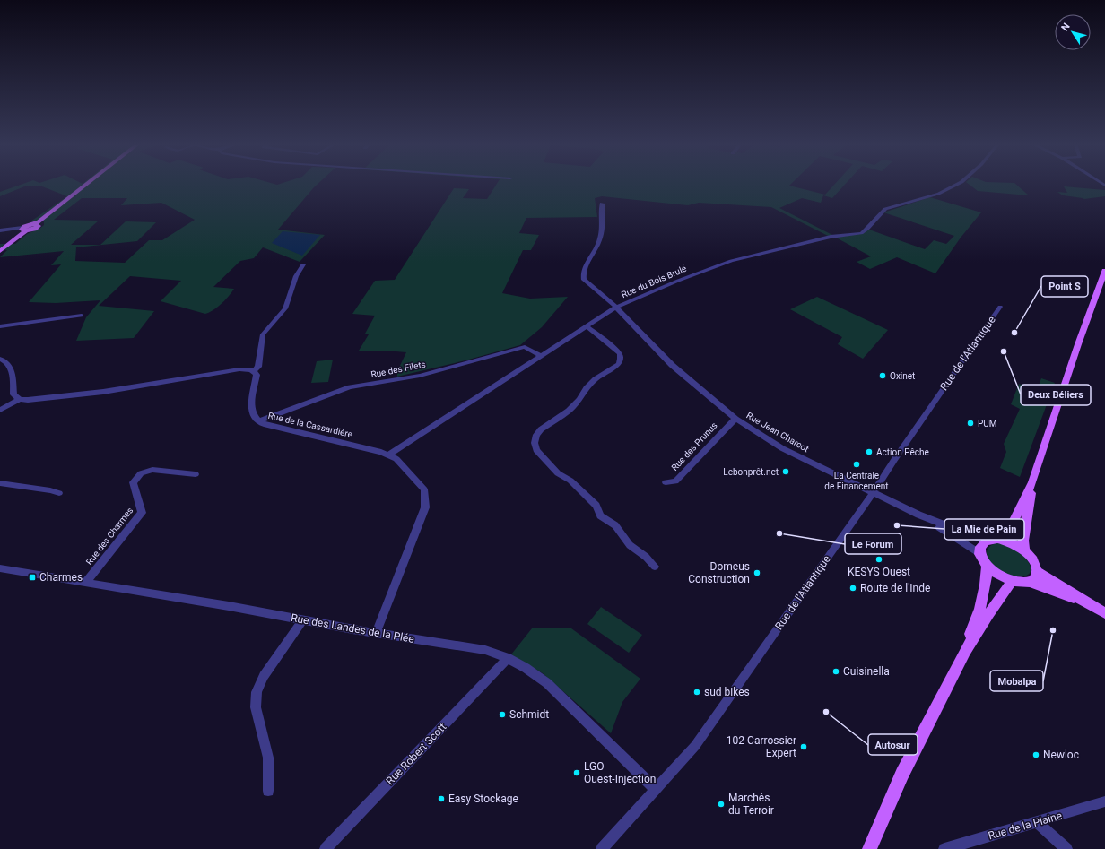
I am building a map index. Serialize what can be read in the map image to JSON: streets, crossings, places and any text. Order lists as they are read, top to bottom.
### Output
{
  "streets": {
    "street": [
      "Rue du Bois Brulé",
      "Rue de l'Atlantique",
      "Rue des Filets",
      "Rue de la Cassardière",
      "Rue Jean Charcot",
      "Rue des Prunus",
      "Rue des Charmes",
      "Rue des Landes de la Plée",
      "Rue Robert Scott",
      "Rue de la Plaine"
    ]
  },
  "crossings": [
    ["Rue du Bois Brulé", "Rue des Filets"],
    ["Rue du Bois Brulé", "Rue de la Cassardière"],
    ["Rue du Bois Brulé", "Rue Jean Charcot"],
    ["Rue de l'Atlantique", "Rue Jean Charcot"],
    ["Rue de l'Atlantique", "Rue des Landes de la Plée"],
    ["Rue des Filets", "Rue de la Cassardière"],
    ["Rue de la Cassardière", "Rue des Landes de la Plée"],
    ["Rue Jean Charcot", "Rue des Prunus"],
    ["Rue des Charmes", "Rue des Landes de la Plée"],
    ["Rue des Landes de la Plée", "Rue Robert Scott"]
  ],
  "places": {
    "other": [
      "Point S",
      "Deux Béliers",
      "Oxinet",
      "PUM",
      "Action Pêche",
      "La Centrale de Financement",
      "Lebonprêt.net",
      "La Mie de Pain",
      "Le Forum",
      "KESYS Ouest",
      "Domeus Construction",
      "Route de l'Inde",
      "Mobalpa",
      "Cuisinella",
      "sud bikes",
      "Autosur",
      "Schmidt",
      "102 Carrossier Expert",
      "Newloc",
      "LGO Ouest-Injection",
      "Easy Stockage",
      "Marchés du Terroir"
    ],
    "transit": ["Charmes"]
  },
  "north": "top left"
}
